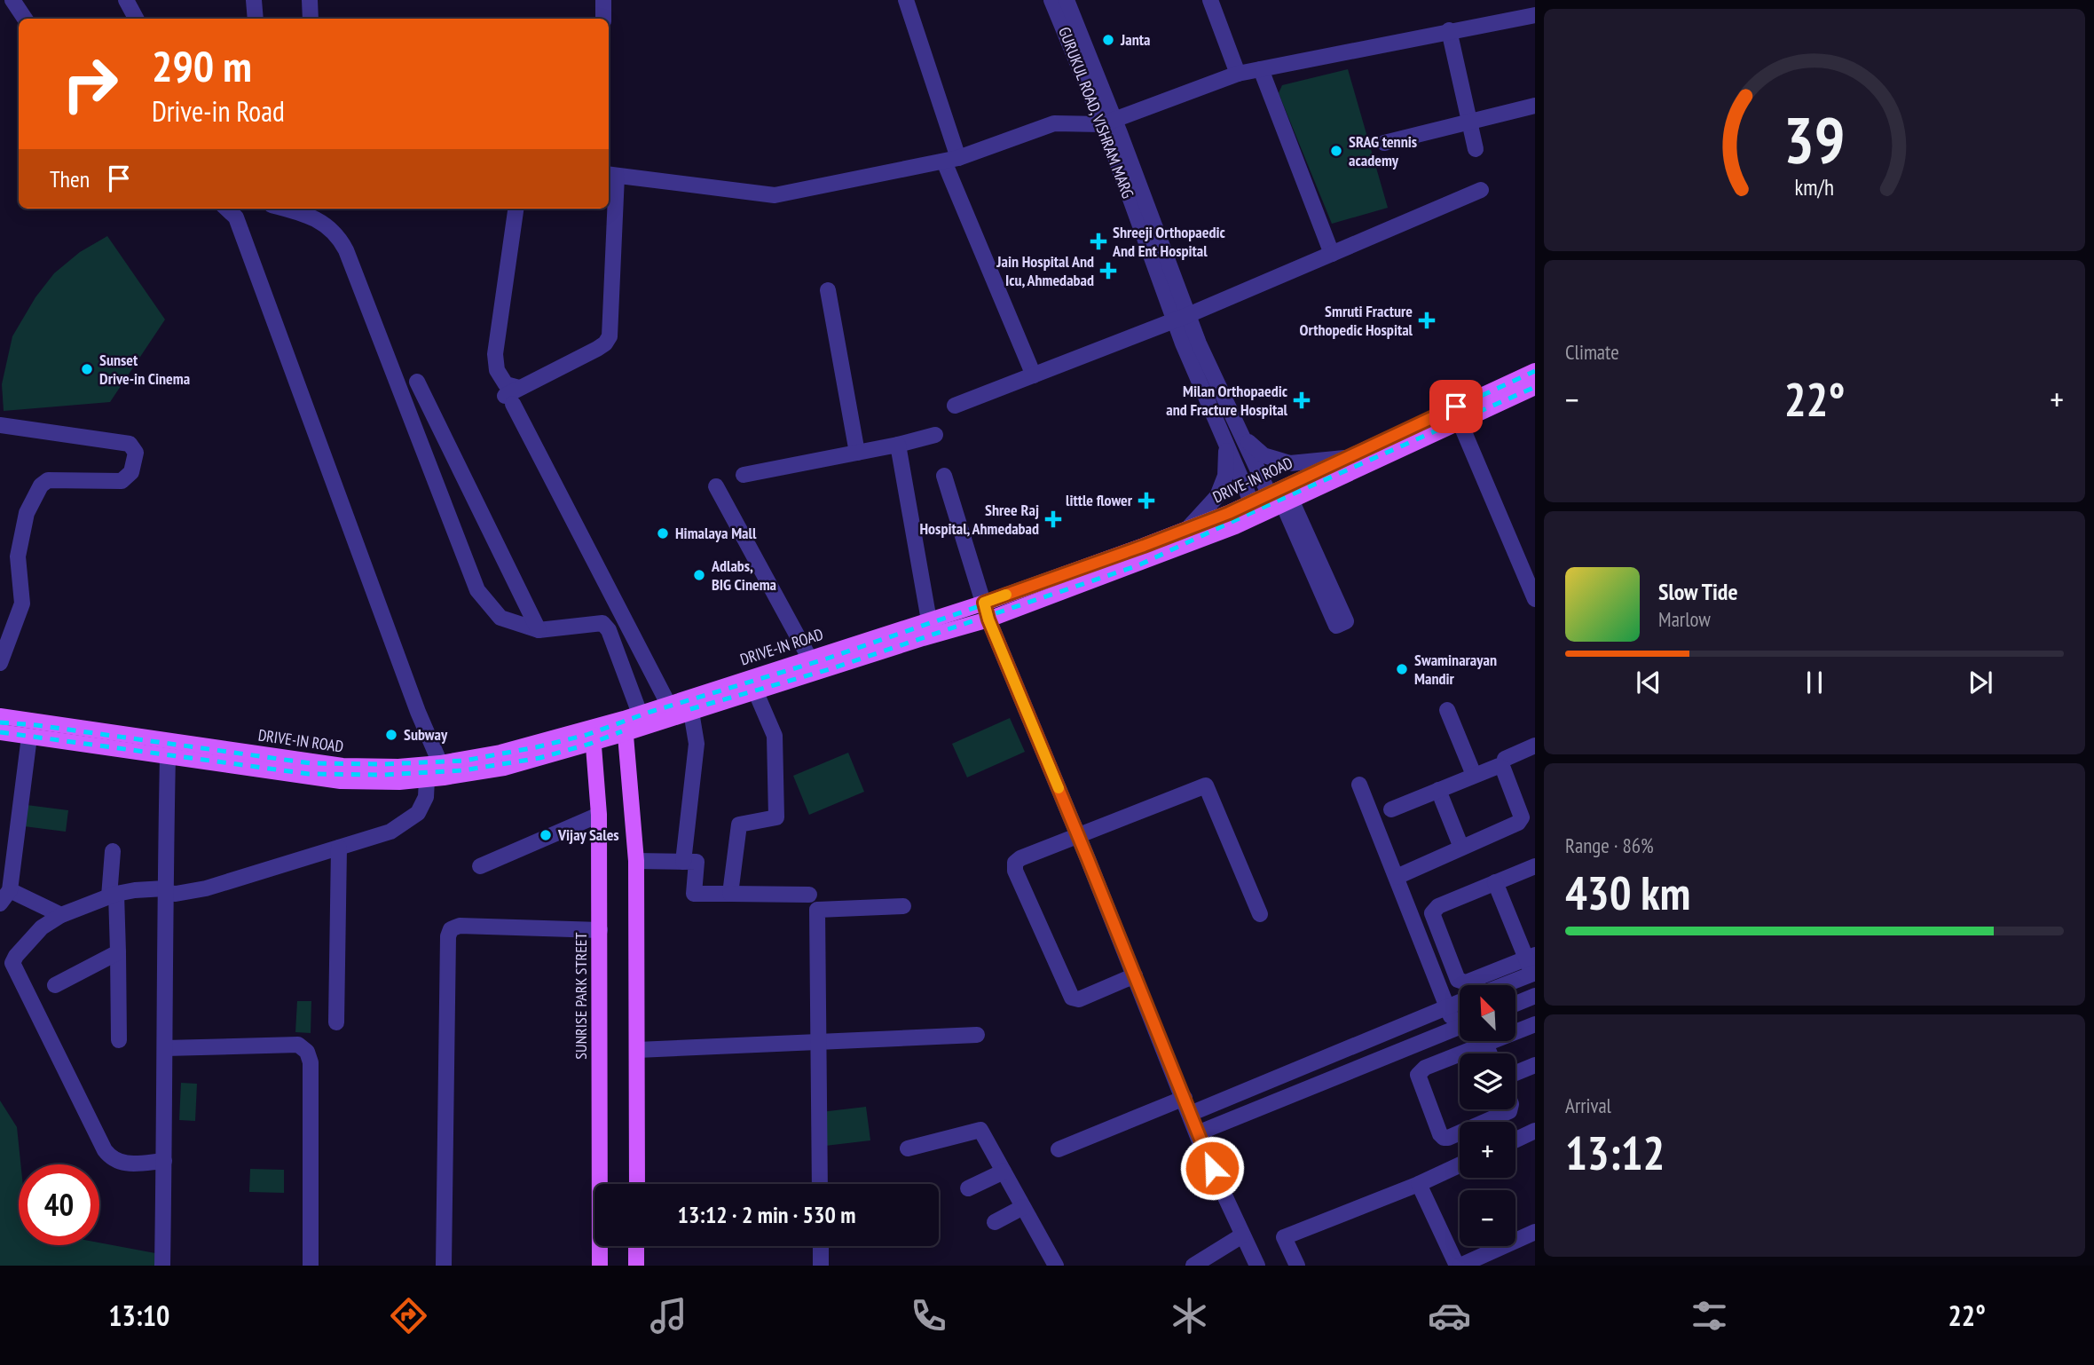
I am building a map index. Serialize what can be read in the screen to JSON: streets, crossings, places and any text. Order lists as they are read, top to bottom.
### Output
{
  "streets": {
    "main road": ["DRIVE-IN ROAD", "SUNRISE PARK STREET"],
    "street": ["GURUKUL ROAD, VISHRAM MARG"]
  },
  "crossings": [
    ["GURUKUL ROAD, VISHRAM MARG", "DRIVE-IN ROAD"],
    ["DRIVE-IN ROAD", "SUNRISE PARK STREET"]
  ],
  "places": {
    "other": [
      "Janta",
      "SRAG tennis academy",
      "Sunset Drive-in Cinema",
      "Himalaya Mall",
      "Adlabs, BIG Cinema",
      "Swaminarayan Mandir",
      "Subway",
      "Vijay Sales"
    ],
    "health": [
      "Shreeji Orthopaedic And Ent Hospital",
      "Jain Hospital And Icu, Ahmedabad",
      "Smruti Fracture Orthopedic Hospital",
      "Milan Orthopaedic and Fracture Hospital",
      "little flower",
      "Shree Raj Hospital, Ahmedabad"
    ]
  },
  "north": "top left",
  "page": {
    "turn": ["290 m", "Drive-in Road"],
    "then": "Then",
    "tile": [
      "Climate",
      ["Range · 86%", "430 km"],
      ["Arrival", "13:12"]
    ],
    "heat": ["−", "22°", "+"],
    "song": ["Slow Tide", "Marlow"],
    "map_buttons": ["+", "−"],
    "limit": "40",
    "trip": "13:12 · 2 min · 530 m",
    "tabs": ["13:10", "22°"],
    "gauge": ["39", "km/h"]
  }
}
